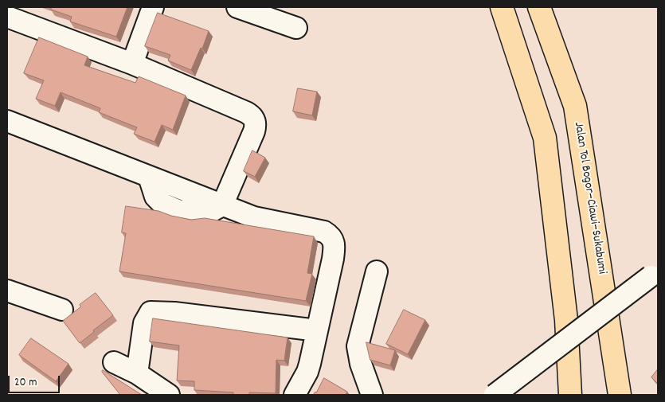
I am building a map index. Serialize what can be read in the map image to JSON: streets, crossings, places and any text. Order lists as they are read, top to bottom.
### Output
{
  "streets": {
    "highway": ["Jalan Tol Bogor–Ciawi–Sukabumi"]
  },
  "scale_bar": "20 m"
}
